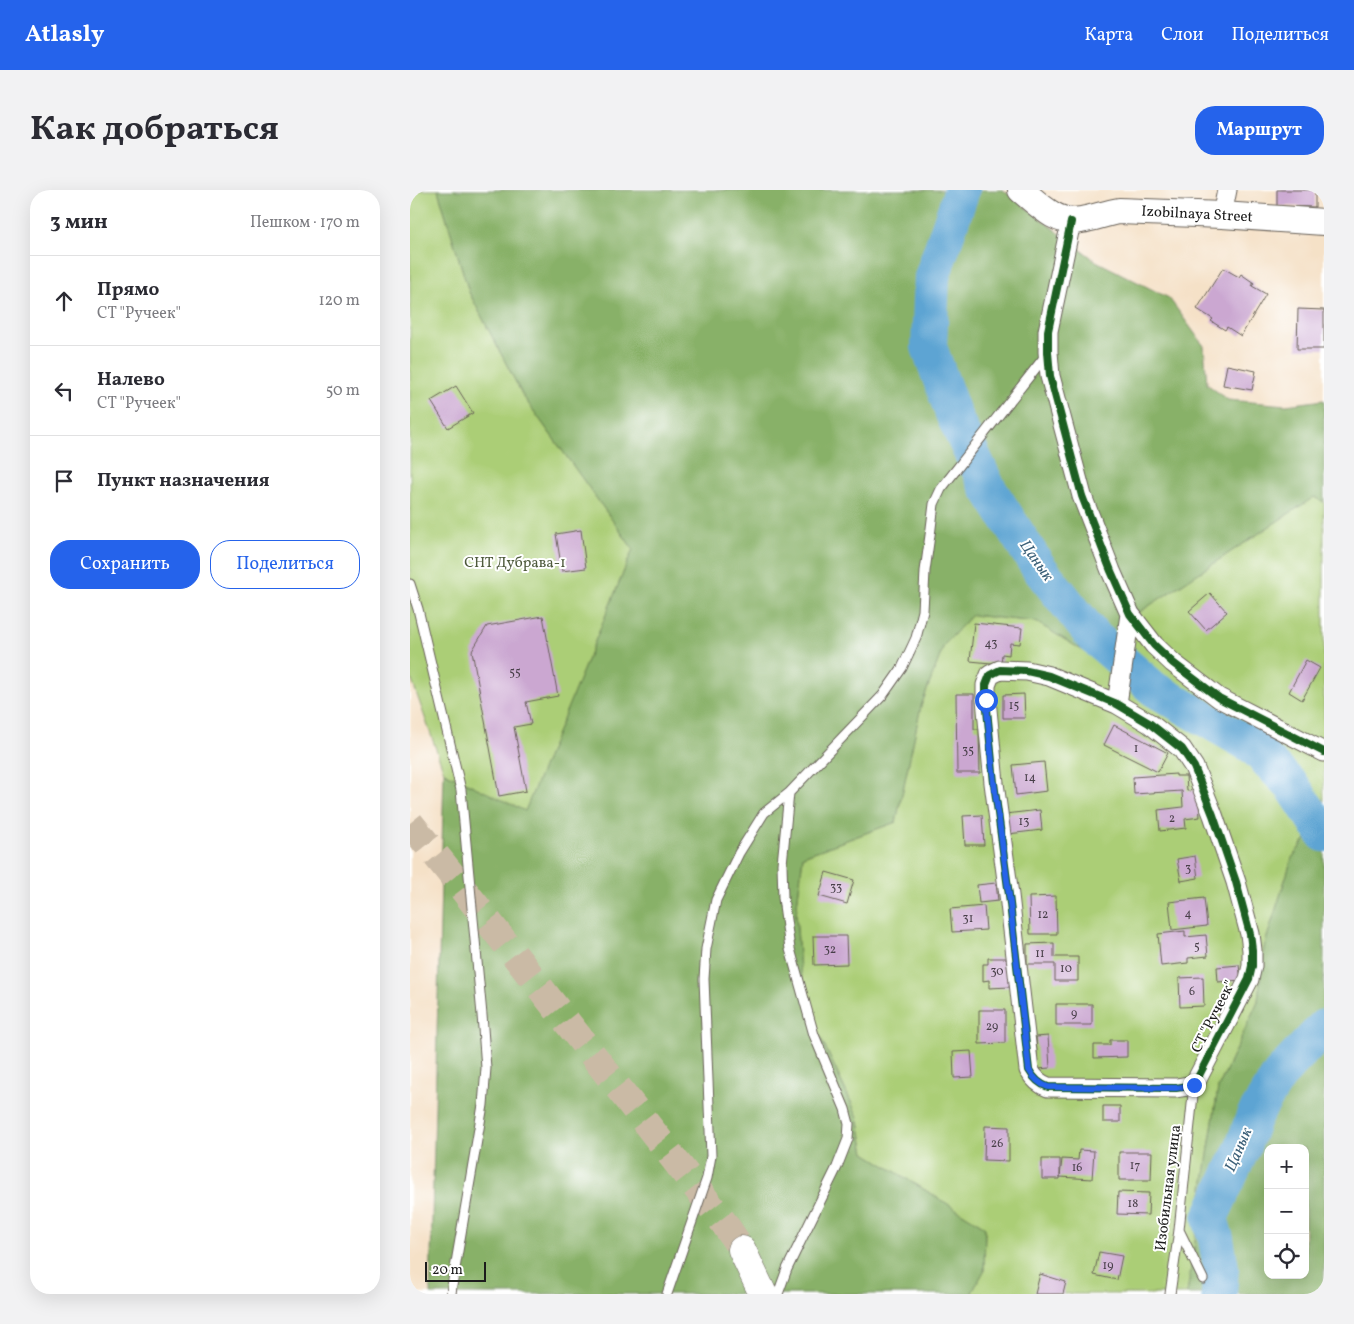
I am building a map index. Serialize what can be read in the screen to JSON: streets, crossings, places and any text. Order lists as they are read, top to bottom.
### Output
{
  "streets": {
    "street": ["Izobilnaya Street", "СТ \"Ручеек\""],
    "lane": ["Изобильная улица"]
  },
  "crossings": [
    ["СТ \"Ручеек\"", "Изобильная улица"]
  ],
  "water": ["Цанык"],
  "parks": ["СНТ Дубрава-1"],
  "house_numbers": [
    "43",
    "55",
    "15",
    "1",
    "35",
    "14",
    "2",
    "13",
    "3",
    "33",
    "4",
    "12",
    "31",
    "5",
    "32",
    "11",
    "10",
    "30",
    "6",
    "9",
    "29",
    "26",
    "17",
    "16",
    "18",
    "19"
  ],
  "scale_bar": "20 m",
  "page": {
    "header": "Atlasly",
    "nav": ["Карта", "Слои", "Поделиться"],
    "title": "Как добраться",
    "buttons": [
      "Маршрут",
      ["Сохранить", "Поделиться"]
    ],
    "heading": ["3 мин", "Пешком · 170 m"],
    "list": [
      ["Прямо", "СТ \"Ручеек\"", "120 m"],
      ["Налево", "СТ \"Ручеек\"", "50 m"],
      "Пункт назначения"
    ],
    "map_buttons": ["+", "−"],
    "scale": "20 m"
  }
}
